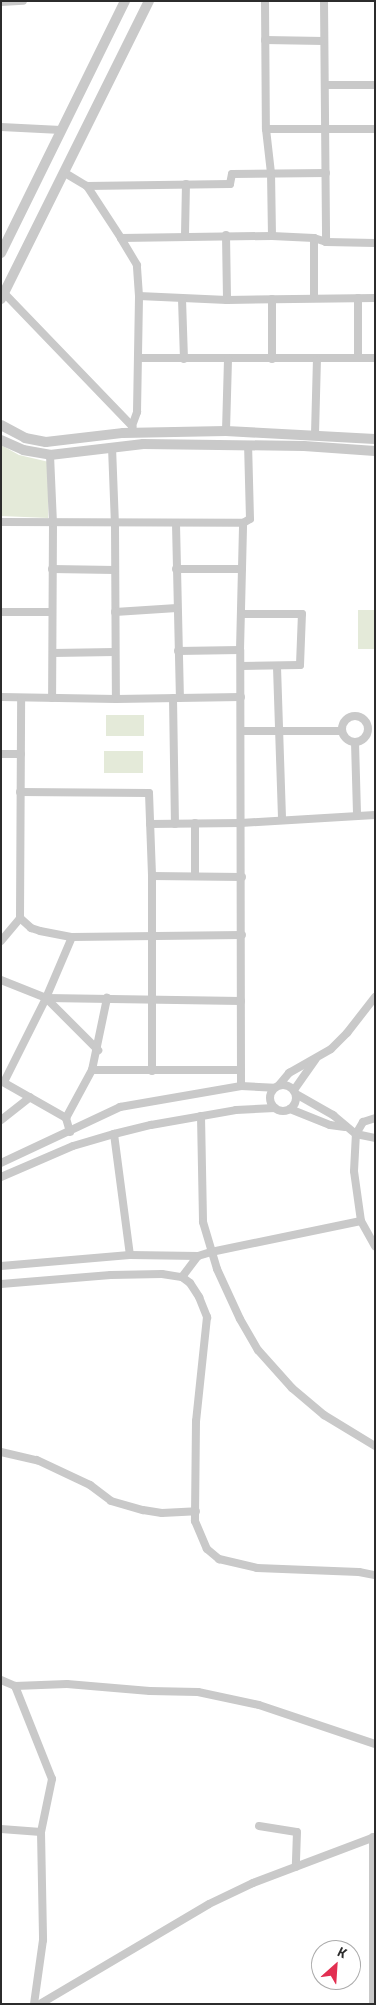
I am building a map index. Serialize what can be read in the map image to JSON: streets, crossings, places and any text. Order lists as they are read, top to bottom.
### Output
{
  "north": "top right"
}
